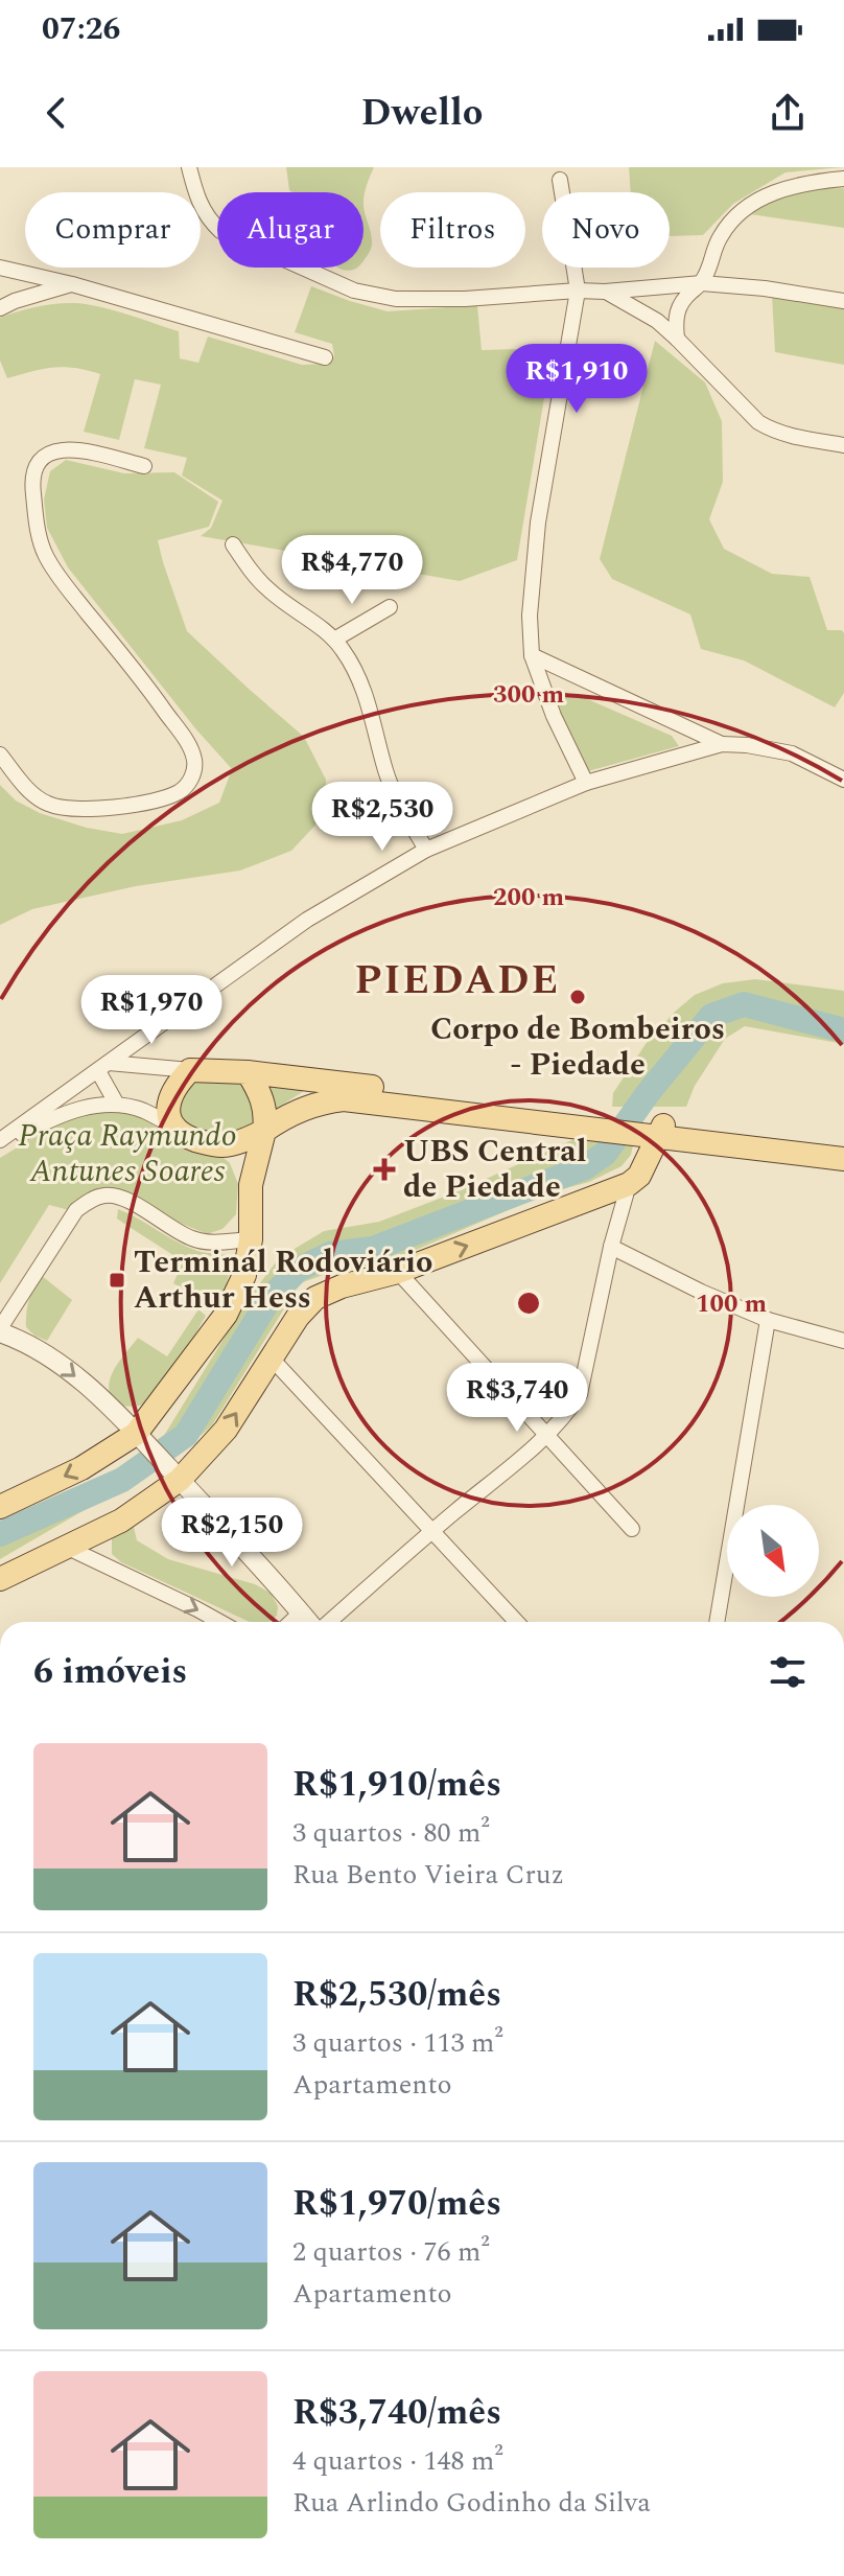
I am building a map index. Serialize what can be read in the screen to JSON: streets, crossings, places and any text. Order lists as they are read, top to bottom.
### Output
{
  "districts": ["PIEDADE"],
  "parks": ["Praça Raymundo Antunes Soares"],
  "places": {
    "other": ["Corpo de Bombeiros - Piedade"],
    "health": ["UBS Central de Piedade"],
    "transit": ["Terminál Rodoviário Arthur Hess"]
  },
  "north": "bottom right",
  "page": {
    "status": "07:26",
    "header": "Dwello",
    "chip": [
      "Comprar",
      "Alugar",
      "Filtros",
      "Novo"
    ],
    "price": [
      "R$1,910",
      "R$4,770",
      "R$2,530",
      "R$1,970",
      "R$3,740",
      "R$2,150"
    ],
    "heading": "6 imóveis",
    "list": [
      {
        "name": "R$1,910/mês",
        "note": "3 quartos · 80 m² · Rua Bento Vieira Cruz"
      },
      {
        "name": "R$2,530/mês",
        "note": "3 quartos · 113 m² · Apartamento"
      },
      {
        "name": "R$1,970/mês",
        "note": "2 quartos · 76 m² · Apartamento"
      },
      {
        "name": "R$3,740/mês",
        "note": "4 quartos · 148 m² · Rua Arlindo Godinho da Silva"
      }
    ]
  },
  "rings": ["300 m", "200 m", "100 m"]
}
